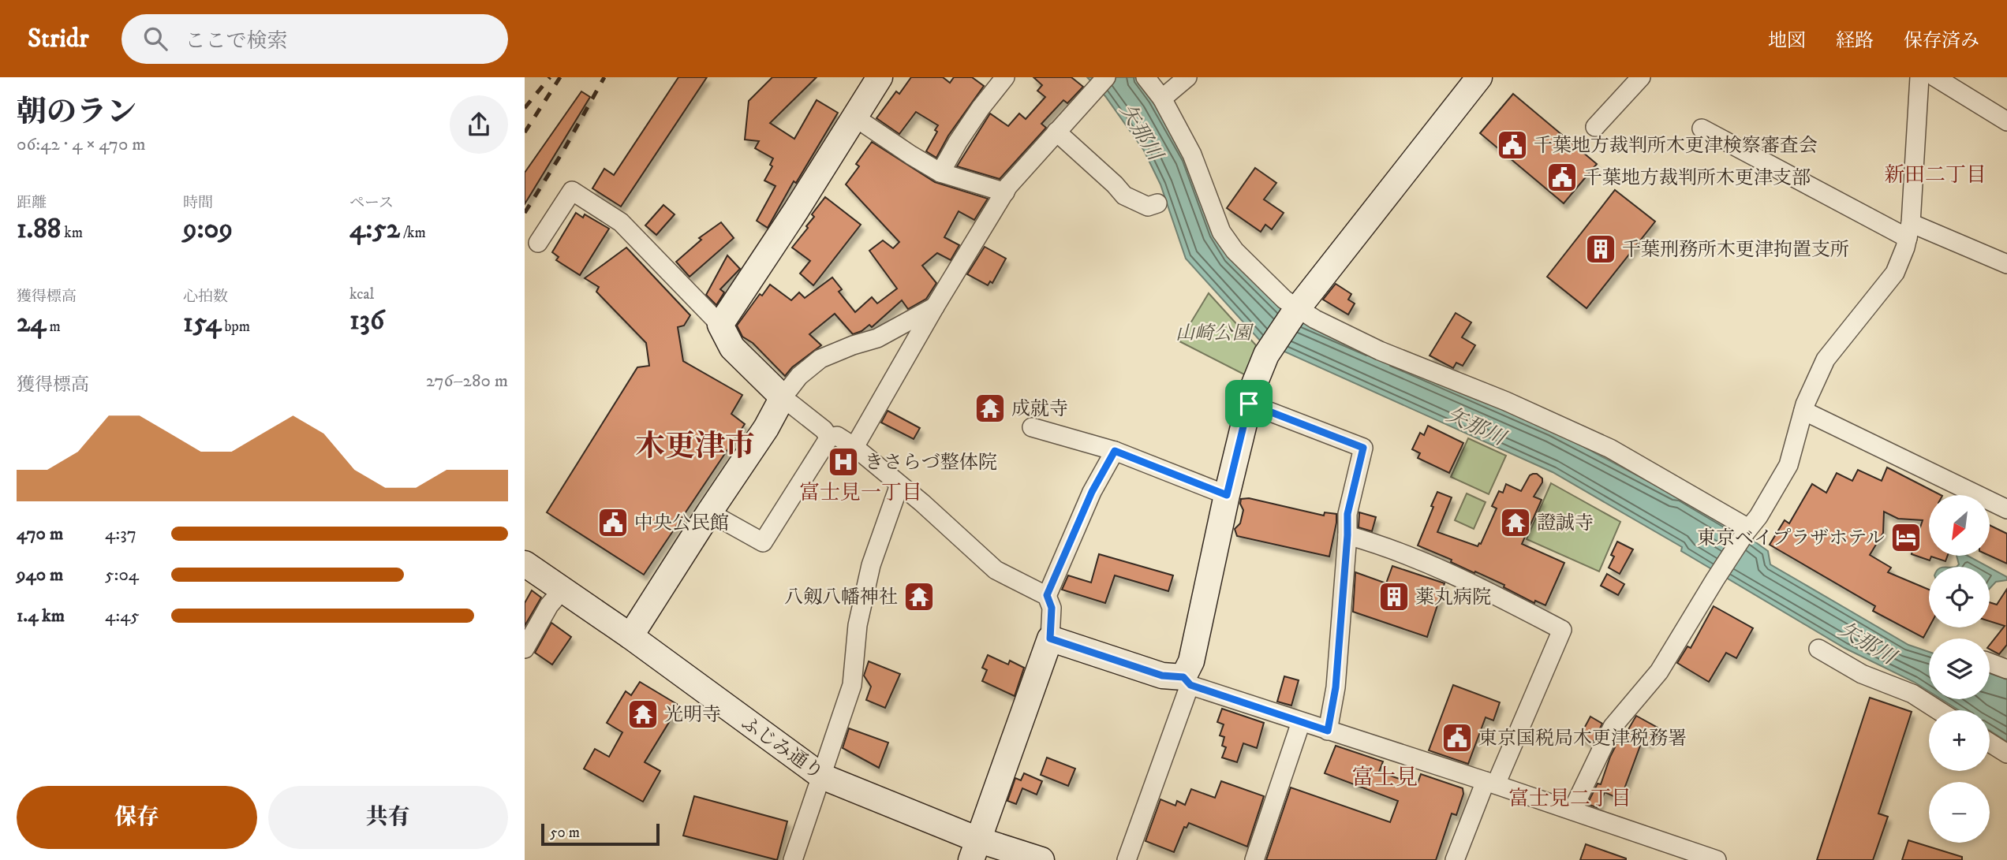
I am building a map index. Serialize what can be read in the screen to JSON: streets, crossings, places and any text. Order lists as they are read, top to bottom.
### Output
{
  "streets": {
    "street": ["ふじみ通り"]
  },
  "districts": [
    "新田二丁目",
    "木更津市",
    "富士見一丁目",
    "富士見",
    "富士見二丁目"
  ],
  "water": ["矢那川"],
  "parks": ["山崎公園"],
  "places": {
    "public building": [
      "千葉地方裁判所木更津検察審査会",
      "千葉地方裁判所木更津支部",
      "中央公民館",
      "東京国税局木更津税務署"
    ],
    "building": ["千葉刑務所木更津拘置支所", "薬丸病院"],
    "temple": [
      "成就寺",
      "證誠寺",
      "八剱八幡神社",
      "光明寺"
    ],
    "hospital": ["きさらづ整体院"],
    "hotel": ["東京ベイプラザホテル"]
  },
  "scale_bar": "50 m",
  "north": "bottom left",
  "page": {
    "header": "Stridr",
    "search": "ここで検索",
    "nav": ["地図", "経路", "保存済み"],
    "heading": ["朝のラン", "06:42 · 4 × 470 m"],
    "stats": [
      ["距離", "1.88 km"],
      ["時間", "9:09"],
      ["ペース", "4:52 /km"],
      ["獲得標高", "24 m"],
      ["心拍数", "154 bpm"],
      ["kcal", "136"]
    ],
    "chart": ["獲得標高", "276–280 m"],
    "map_buttons": ["+", "−"],
    "list": [
      {
        "name": "470 m",
        "note": "4:37"
      },
      {
        "name": "940 m",
        "note": "5:04"
      },
      {
        "name": "1.4 km",
        "note": "4:45"
      }
    ],
    "buttons": ["保存", "共有"],
    "scale": "50 m"
  }
}
